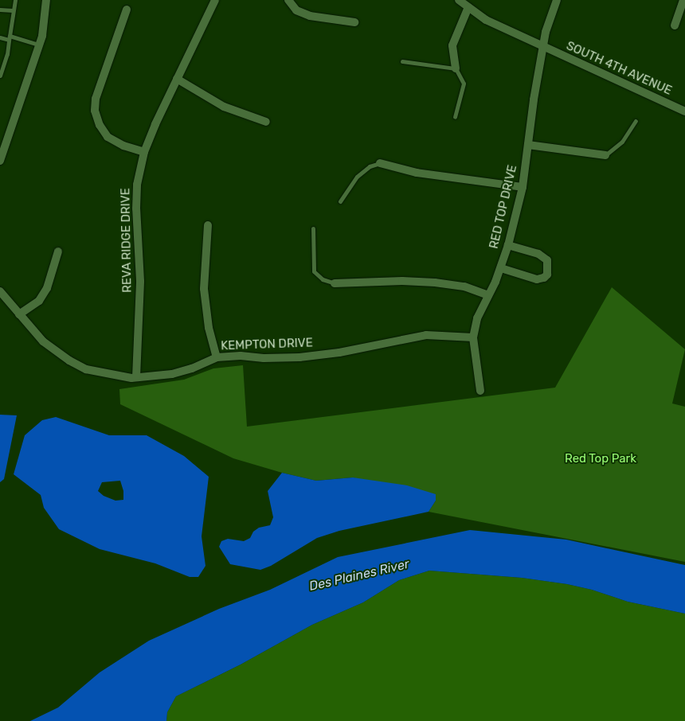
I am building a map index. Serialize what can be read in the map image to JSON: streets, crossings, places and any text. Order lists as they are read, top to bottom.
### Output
{
  "streets": {
    "street": [
      "SOUTH 4TH AVENUE",
      "RED TOP DRIVE",
      "REVA RIDGE DRIVE",
      "KEMPTON DRIVE"
    ]
  },
  "crossings": [
    ["SOUTH 4TH AVENUE", "RED TOP DRIVE"],
    ["RED TOP DRIVE", "KEMPTON DRIVE"],
    ["REVA RIDGE DRIVE", "KEMPTON DRIVE"]
  ],
  "water": ["Des Plaines River"],
  "parks": ["Red Top Park"]
}
